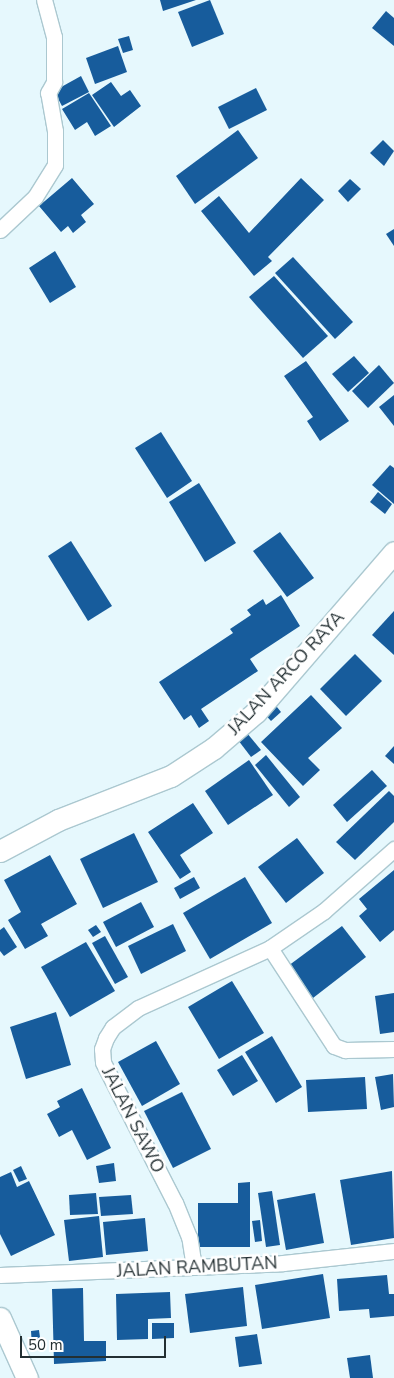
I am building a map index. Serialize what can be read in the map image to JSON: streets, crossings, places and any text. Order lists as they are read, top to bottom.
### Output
{
  "streets": {
    "main road": ["JALAN ARCO RAYA"],
    "street": ["JALAN SAWO", "JALAN RAMBUTAN"]
  },
  "crossings": [
    ["JALAN SAWO", "JALAN RAMBUTAN"]
  ],
  "scale_bar": "50 m"
}
